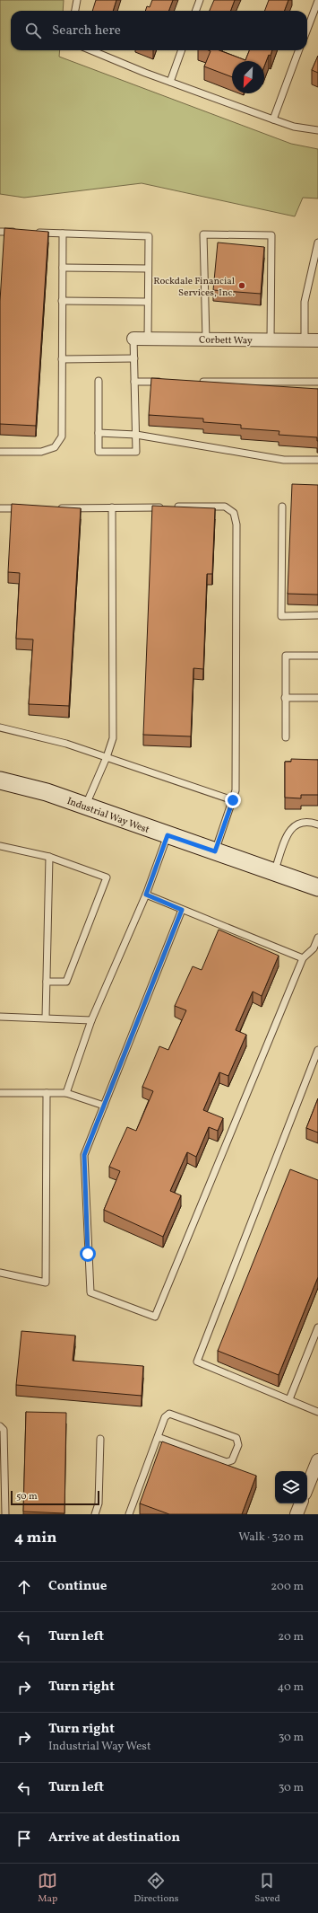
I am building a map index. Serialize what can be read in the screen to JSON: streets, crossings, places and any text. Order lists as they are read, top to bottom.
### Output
{
  "streets": {
    "street": ["Corbett Way", "Industrial Way West"]
  },
  "places": ["Rockdale Financial Services, Inc."],
  "scale_bar": "50 m",
  "north": "bottom left",
  "page": {
    "search": "Search here",
    "scale": "50 m",
    "heading": ["4 min", "Walk · 320 m"],
    "list": [
      ["Continue", "200 m"],
      ["Turn left", "20 m"],
      ["Turn right", "40 m"],
      ["Turn right", "Industrial Way West", "30 m"],
      ["Turn left", "30 m"],
      "Arrive at destination"
    ],
    "nav": ["Map", "Directions", "Saved"]
  }
}
